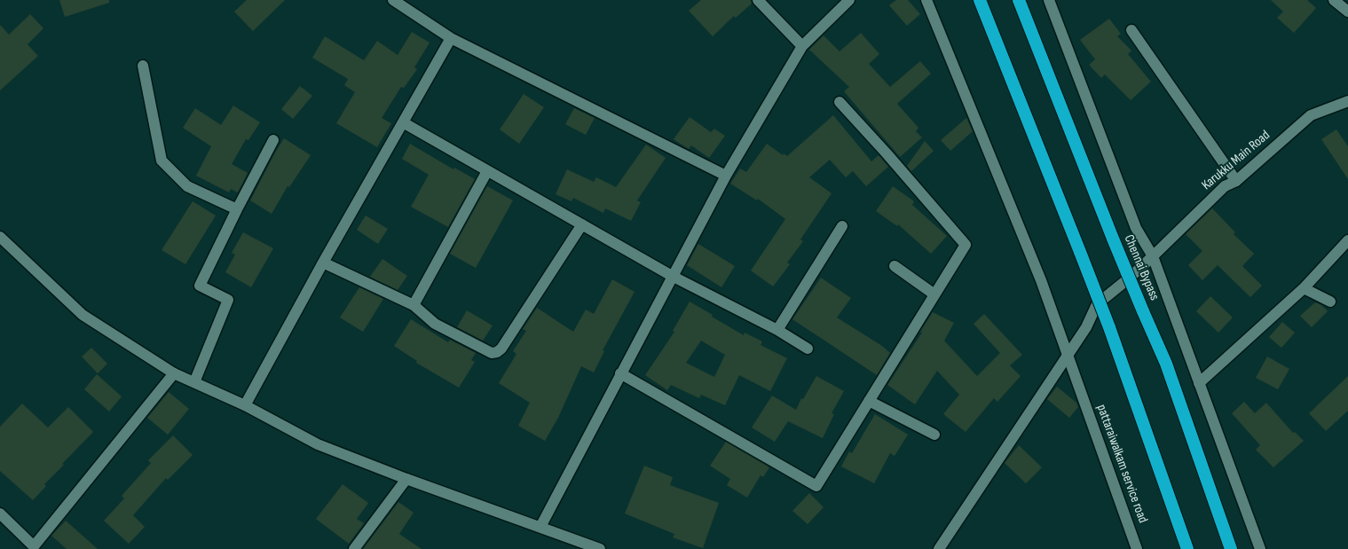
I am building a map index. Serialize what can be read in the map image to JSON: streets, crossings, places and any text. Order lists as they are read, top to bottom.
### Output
{
  "streets": {
    "highway": ["Chennai Bypass"],
    "street": ["Karukku Main Road", "pattaraiwalkam service road"]
  },
  "crossings": [
    ["Karukku Main Road", "pattaraiwalkam service road"]
  ]
}
